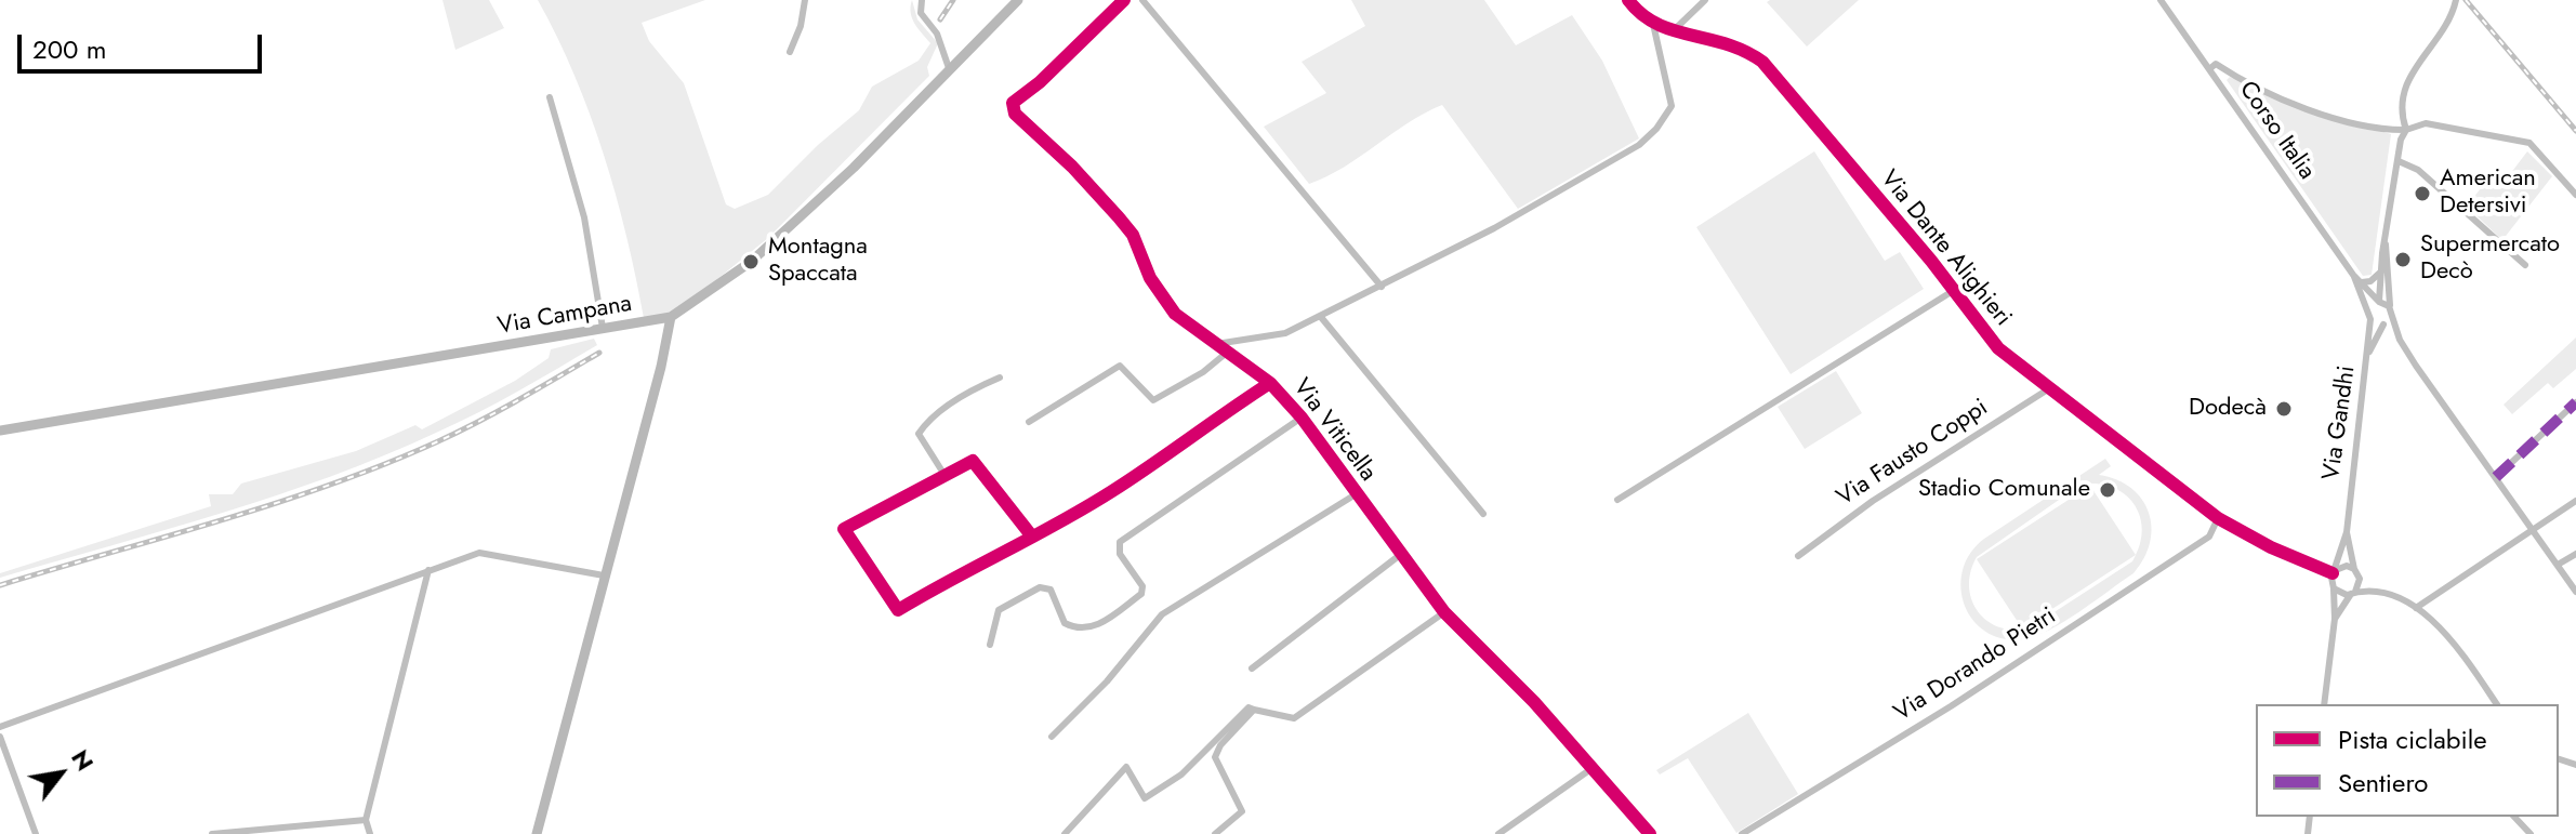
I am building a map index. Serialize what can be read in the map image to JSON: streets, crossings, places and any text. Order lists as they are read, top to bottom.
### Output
{
  "streets": {
    "main road": ["Via Campana"],
    "street": [
      "Corso Italia",
      "Via Dante Alighieri",
      "Via Gandhi",
      "Via Viticella",
      "Via Fausto Coppi",
      "Via Dorando Pietri"
    ]
  },
  "crossings": [
    ["Via Dante Alighieri", "Via Gandhi"],
    ["Via Dante Alighieri", "Via Fausto Coppi"],
    ["Via Dante Alighieri", "Via Dorando Pietri"]
  ],
  "places": [
    "American Detersivi",
    "Supermercato Decò",
    "Montagna Spaccata",
    "Dodecà",
    "Stadio Comunale"
  ],
  "legend": ["Pista ciclabile", "Sentiero"],
  "scale_bar": "200 m",
  "north": "top right"
}
